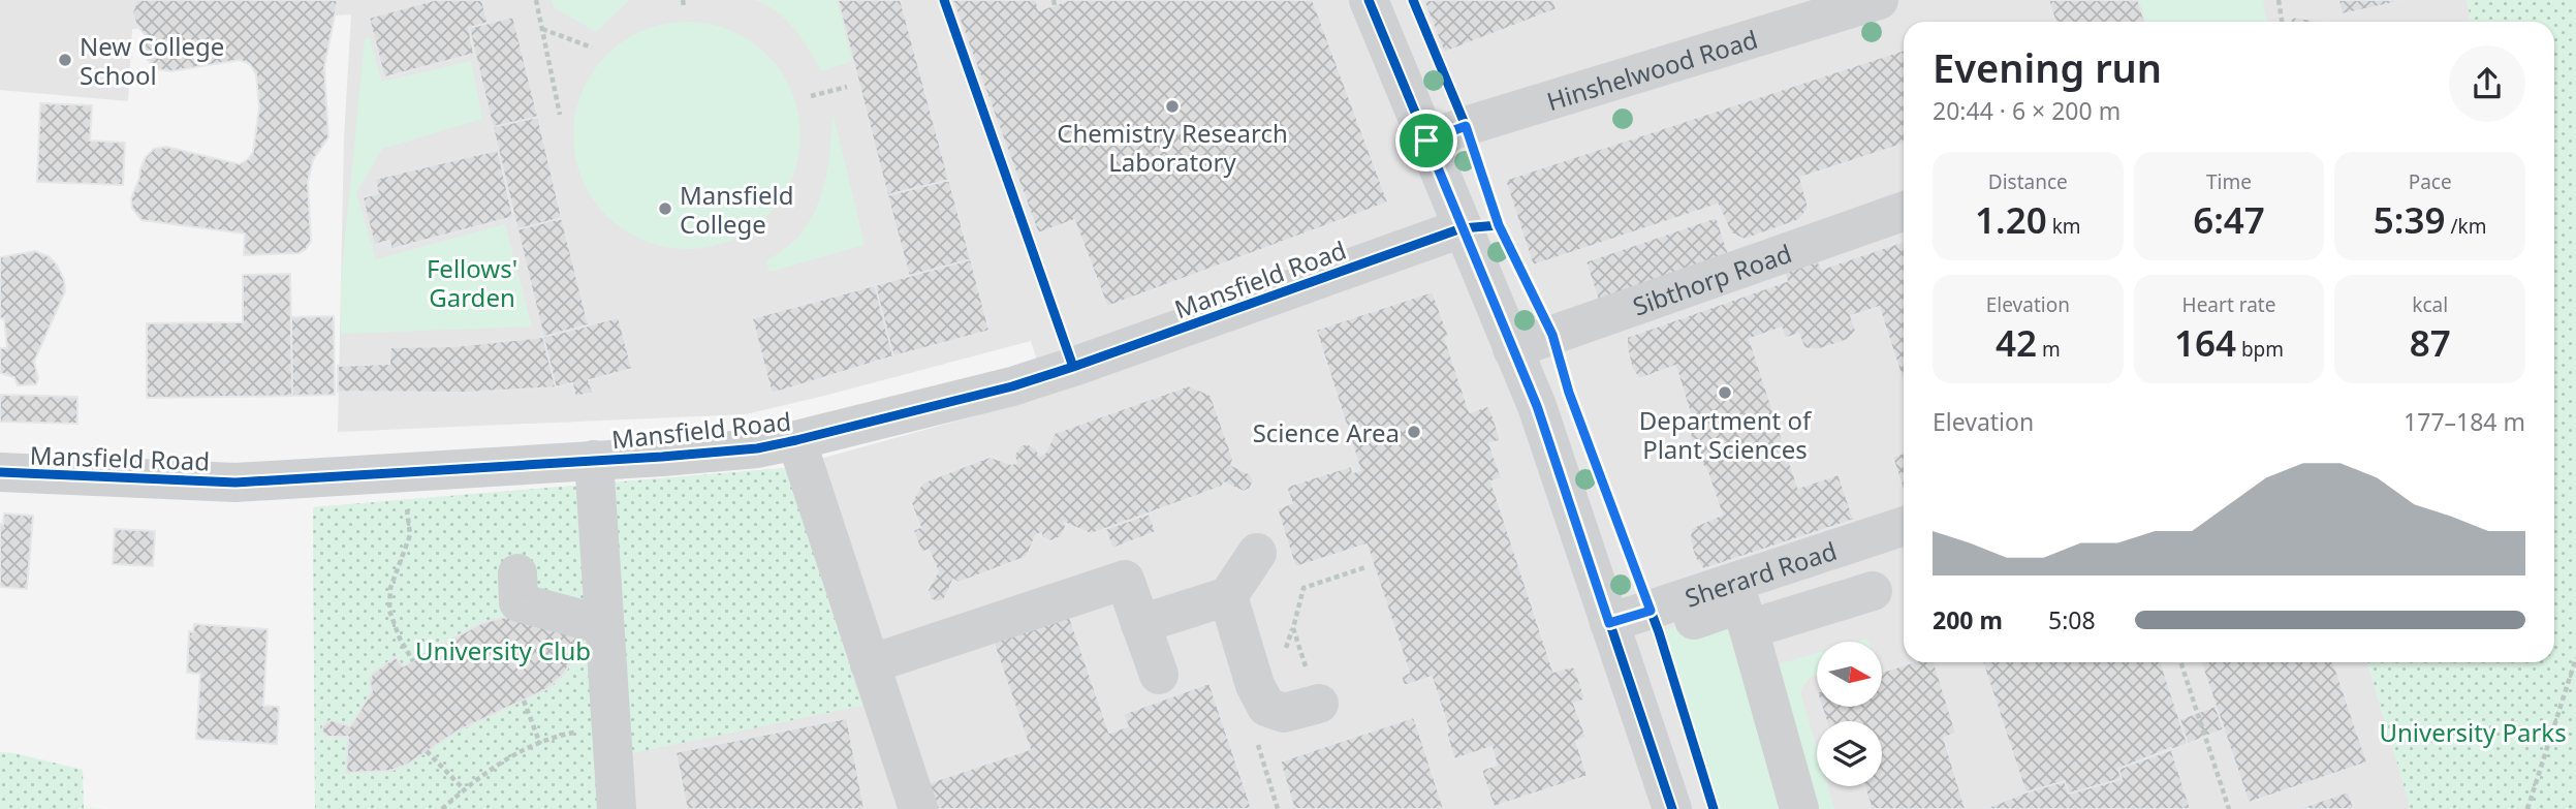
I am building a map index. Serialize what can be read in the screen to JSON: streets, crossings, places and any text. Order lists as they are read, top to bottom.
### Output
{
  "streets": {
    "street": [
      "Hinshelwood Road",
      "Mansfield Road",
      "Sibthorp Road",
      "Sherard Road"
    ]
  },
  "parks": ["Fellows' Garden", "University Club", "University Parks"],
  "places": [
    "New College School",
    "Chemistry Research Laboratory",
    "Mansfield College",
    "Department of Plant Sciences",
    "Science Area"
  ],
  "north": "right",
  "page": {
    "heading": ["Evening run", "20:44 · 6 × 200 m"],
    "stats": [
      ["Distance", "1.20 km"],
      ["Time", "6:47"],
      ["Pace", "5:39 /km"],
      ["Elevation", "42 m"],
      ["Heart rate", "164 bpm"],
      ["kcal", "87"]
    ],
    "chart": ["Elevation", "177–184 m"],
    "list": [
      {
        "name": "200 m",
        "note": "5:08"
      }
    ]
  }
}
